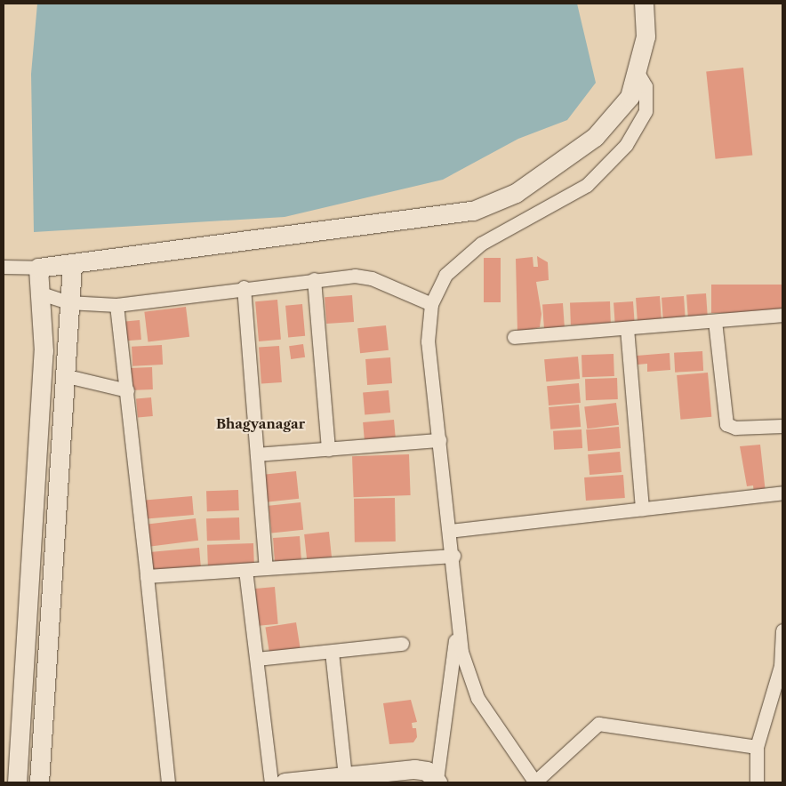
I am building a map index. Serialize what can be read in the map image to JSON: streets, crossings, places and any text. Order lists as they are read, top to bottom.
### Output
{
  "districts": ["Bhagyanagar"]
}
